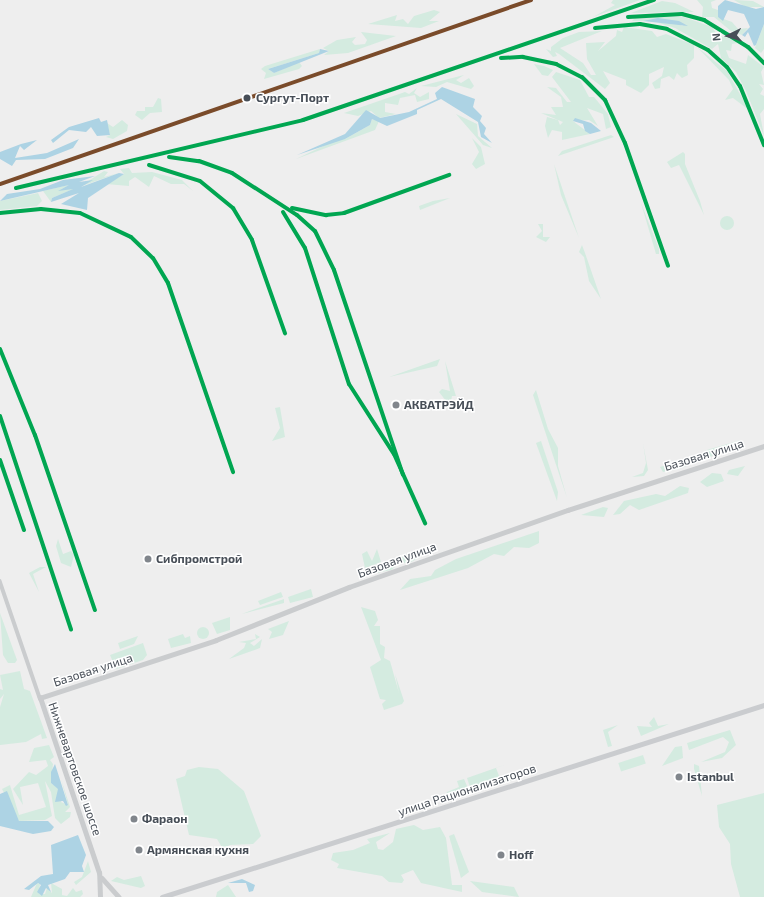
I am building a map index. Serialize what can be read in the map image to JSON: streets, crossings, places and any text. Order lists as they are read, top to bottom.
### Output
{
  "streets": {
    "main road": ["улица Рационализаторов"],
    "street": ["Базовая улица", "Нижневартовское шоссе"]
  },
  "crossings": [
    ["Базовая улица", "Нижневартовское шоссе"]
  ],
  "places": [
    "Сургут-Порт",
    "АКВАТРЭЙД",
    "Сибпромстрой",
    "Istanbul",
    "Фараон",
    "Армянская кухня",
    "Hoff"
  ],
  "north": "left"
}
